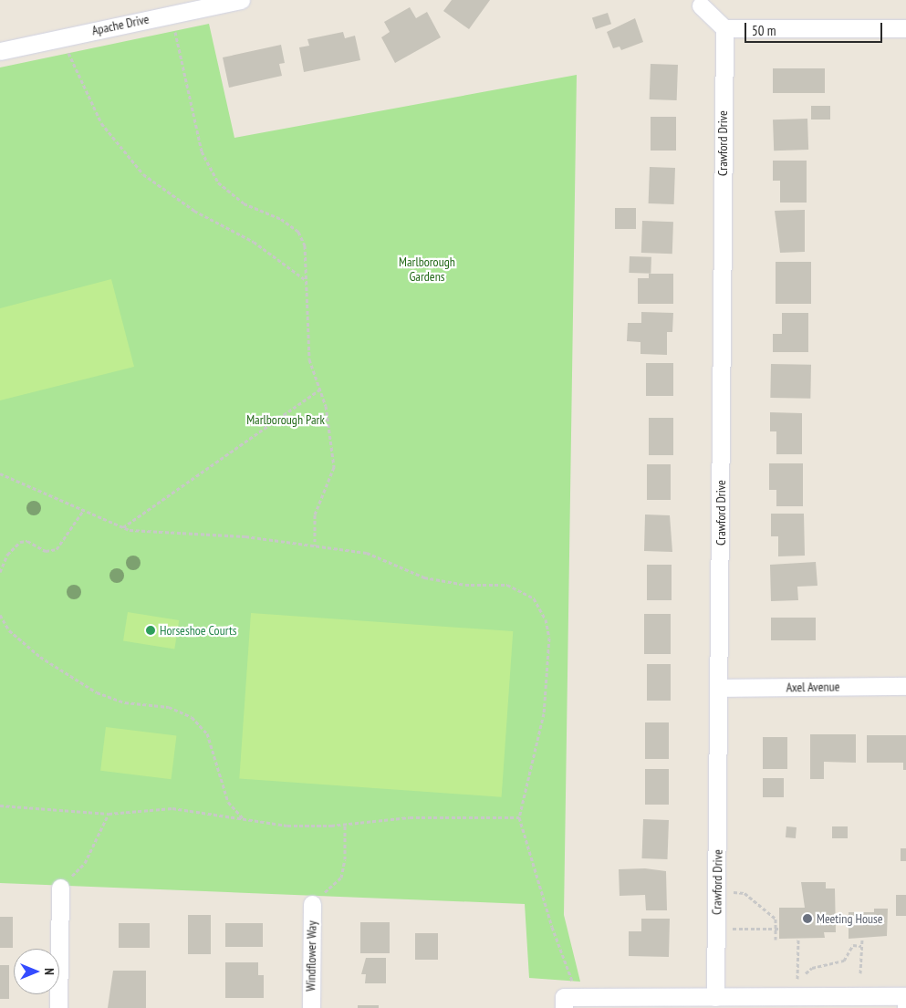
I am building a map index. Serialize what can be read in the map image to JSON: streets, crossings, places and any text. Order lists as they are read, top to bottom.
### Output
{
  "streets": {
    "street": [
      "Apache Drive",
      "Crawford Drive",
      "Axel Avenue",
      "Windflower Way"
    ]
  },
  "crossings": [
    ["Crawford Drive", "Axel Avenue"]
  ],
  "parks": ["Marlborough Gardens", "Marlborough Park"],
  "places": ["Horseshoe Courts", "Meeting House"],
  "scale_bar": "50 m",
  "north": "right"
}
